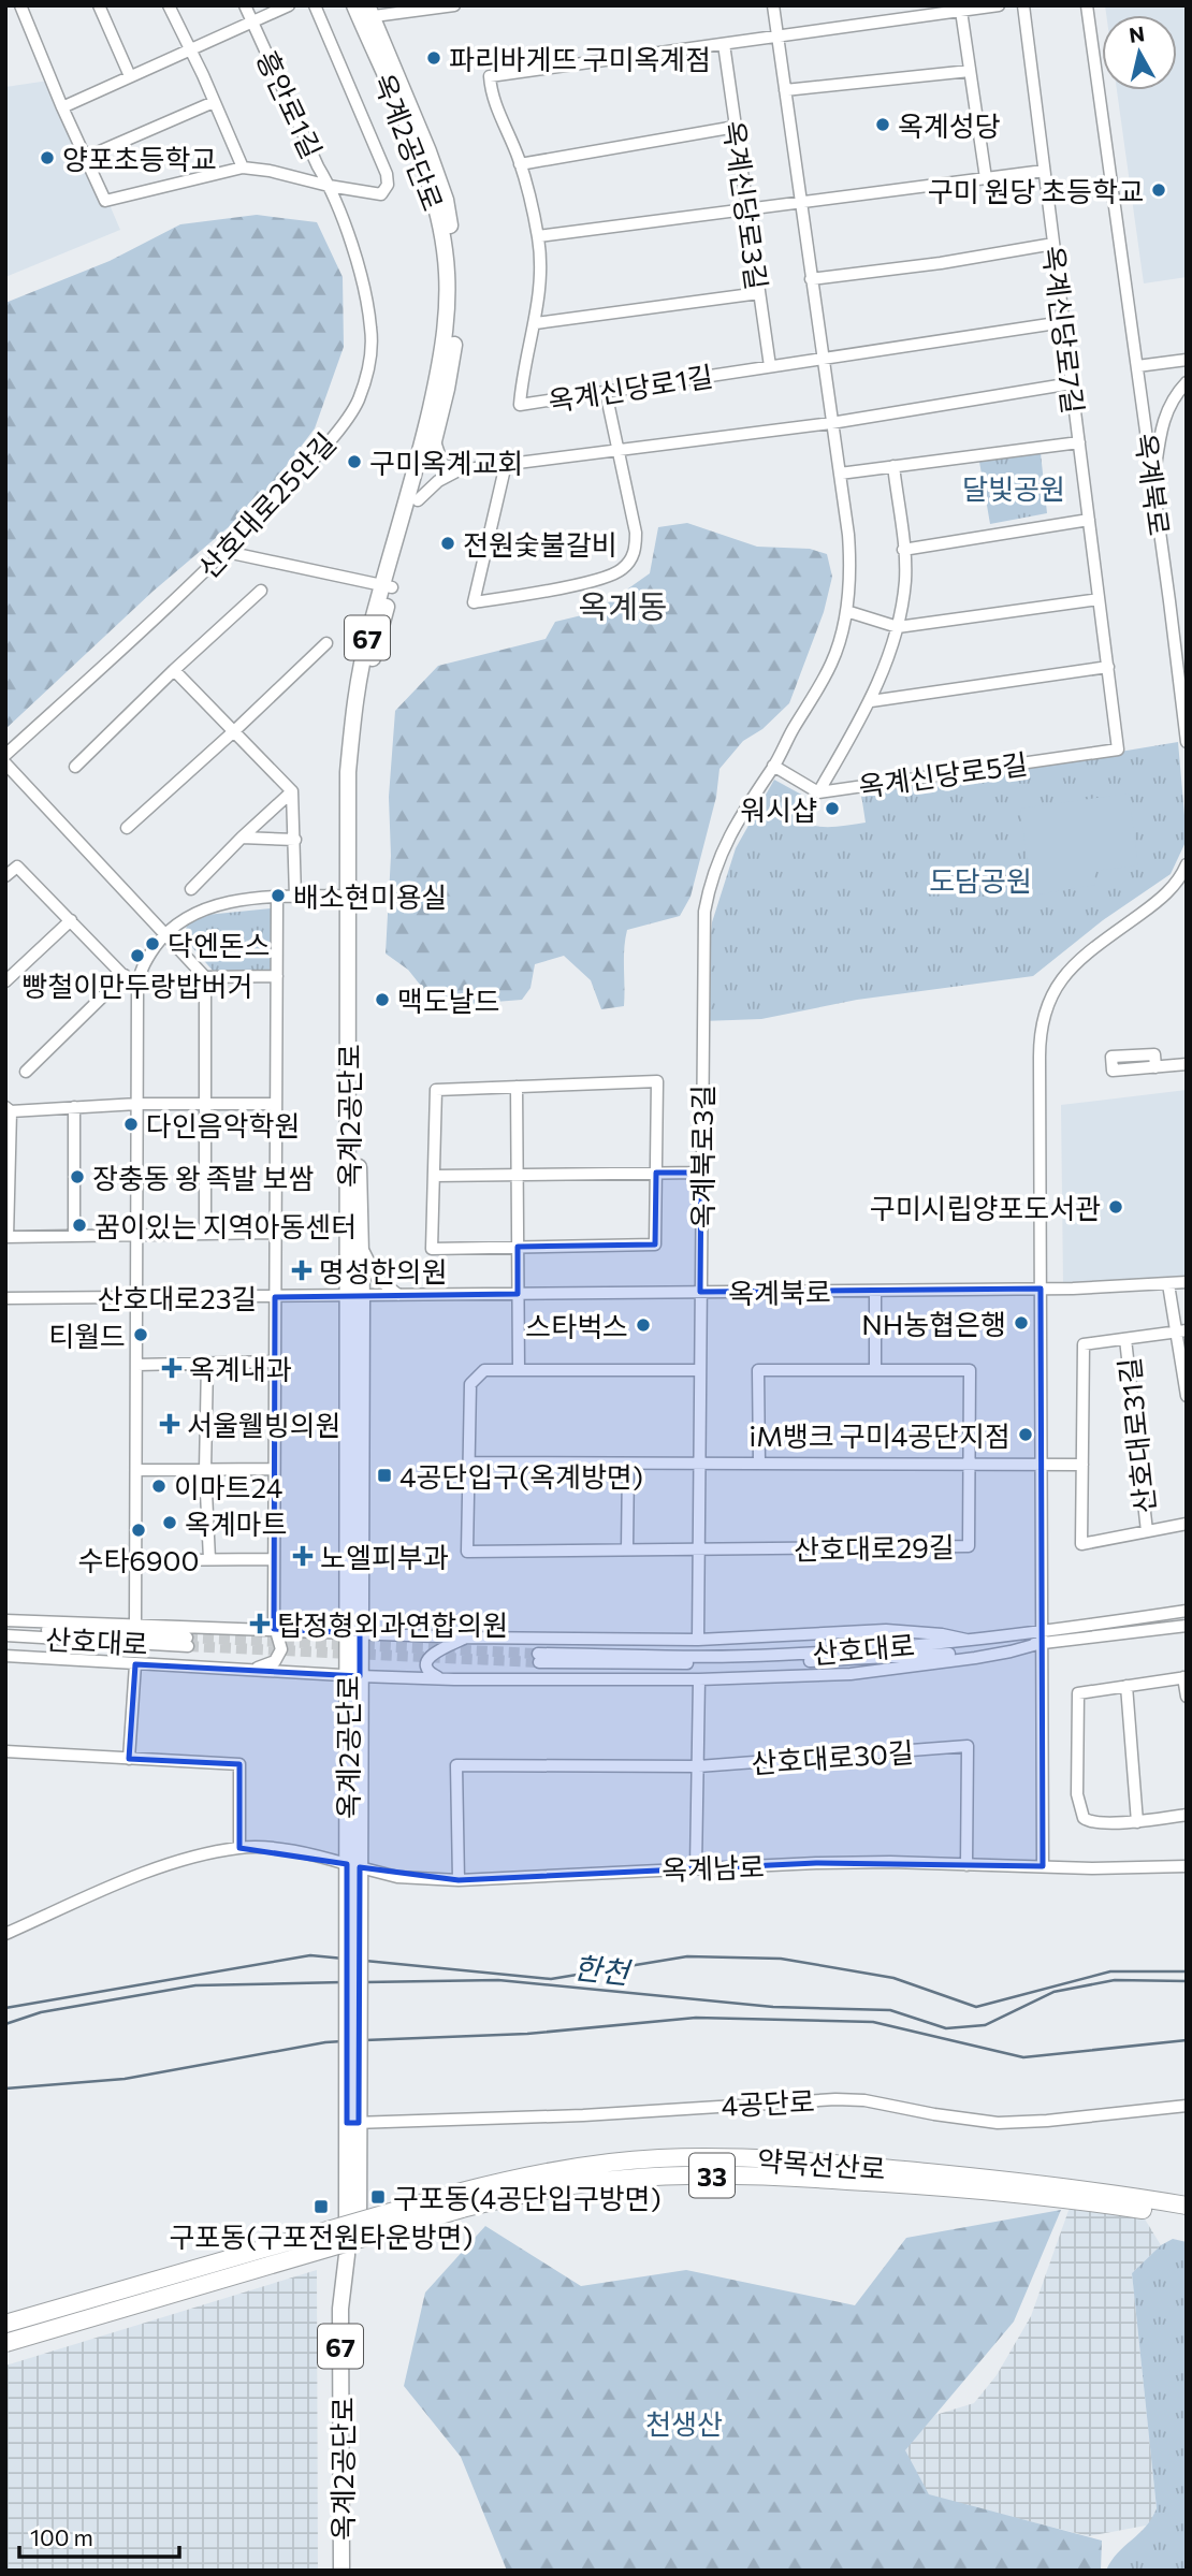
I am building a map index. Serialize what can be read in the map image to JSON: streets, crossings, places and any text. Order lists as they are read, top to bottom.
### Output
{
  "streets": {
    "highway": ["약목선산로", "33"],
    "main road": ["옥계2공단로", "67"],
    "street": [
      "흥안로1길",
      "옥계신당로3길",
      "옥계신당로7길",
      "옥계신당로1길",
      "옥계북로",
      "산호대로25안길",
      "옥계신당로5길",
      "옥계북로3길",
      "산호대로23길",
      "산호대로31길",
      "산호대로29길",
      "산호대로",
      "산호대로30길",
      "옥계남로",
      "4공단로"
    ]
  },
  "crossings": [
    ["흥안로1길", "산호대로25안길"],
    ["옥계2공단로", "옥계북로"],
    ["옥계2공단로", "산호대로23길"],
    ["옥계2공단로", "옥계남로"],
    ["옥계2공단로", "4공단로"],
    ["옥계신당로3길", "옥계신당로1길"],
    ["옥계신당로7길", "옥계신당로5길"],
    ["옥계북로", "옥계북로3길"],
    ["옥계북로", "산호대로23길"],
    ["옥계신당로5길", "옥계북로3길"],
    ["산호대로31길", "산호대로29길"],
    ["산호대로30길", "옥계남로"],
    ["약목선산로", "33"]
  ],
  "districts": ["옥계동"],
  "water": ["한천"],
  "parks": ["달빛공원", "도담공원", "천생산"],
  "places": {
    "other": [
      "파리바게뜨 구미옥계점",
      "옥계성당",
      "양포초등학교",
      "구미 원당 초등학교",
      "구미옥계교회",
      "전원숯불갈비",
      "워시샵",
      "배소현미용실",
      "닥엔돈스",
      "빵철이만두랑밥버거",
      "맥도날드",
      "다인음악학원",
      "장충동 왕 족발 보쌈",
      "구미시립양포도서관",
      "꿈이있는 지역아동센터",
      "NH농협은행",
      "스타벅스",
      "티월드",
      "iM뱅크 구미4공단지점",
      "이마트24",
      "옥계마트",
      "수타6900"
    ],
    "health": [
      "명성한의원",
      "옥계내과",
      "서울웰빙의원",
      "노엘피부과",
      "탑정형외과연합의원"
    ],
    "transit": ["4공단입구(옥계방면)", "구포동(4공단입구방면)", "구포동(구포전원타운방면)"]
  },
  "scale_bar": "100 m",
  "north": "top"
}
